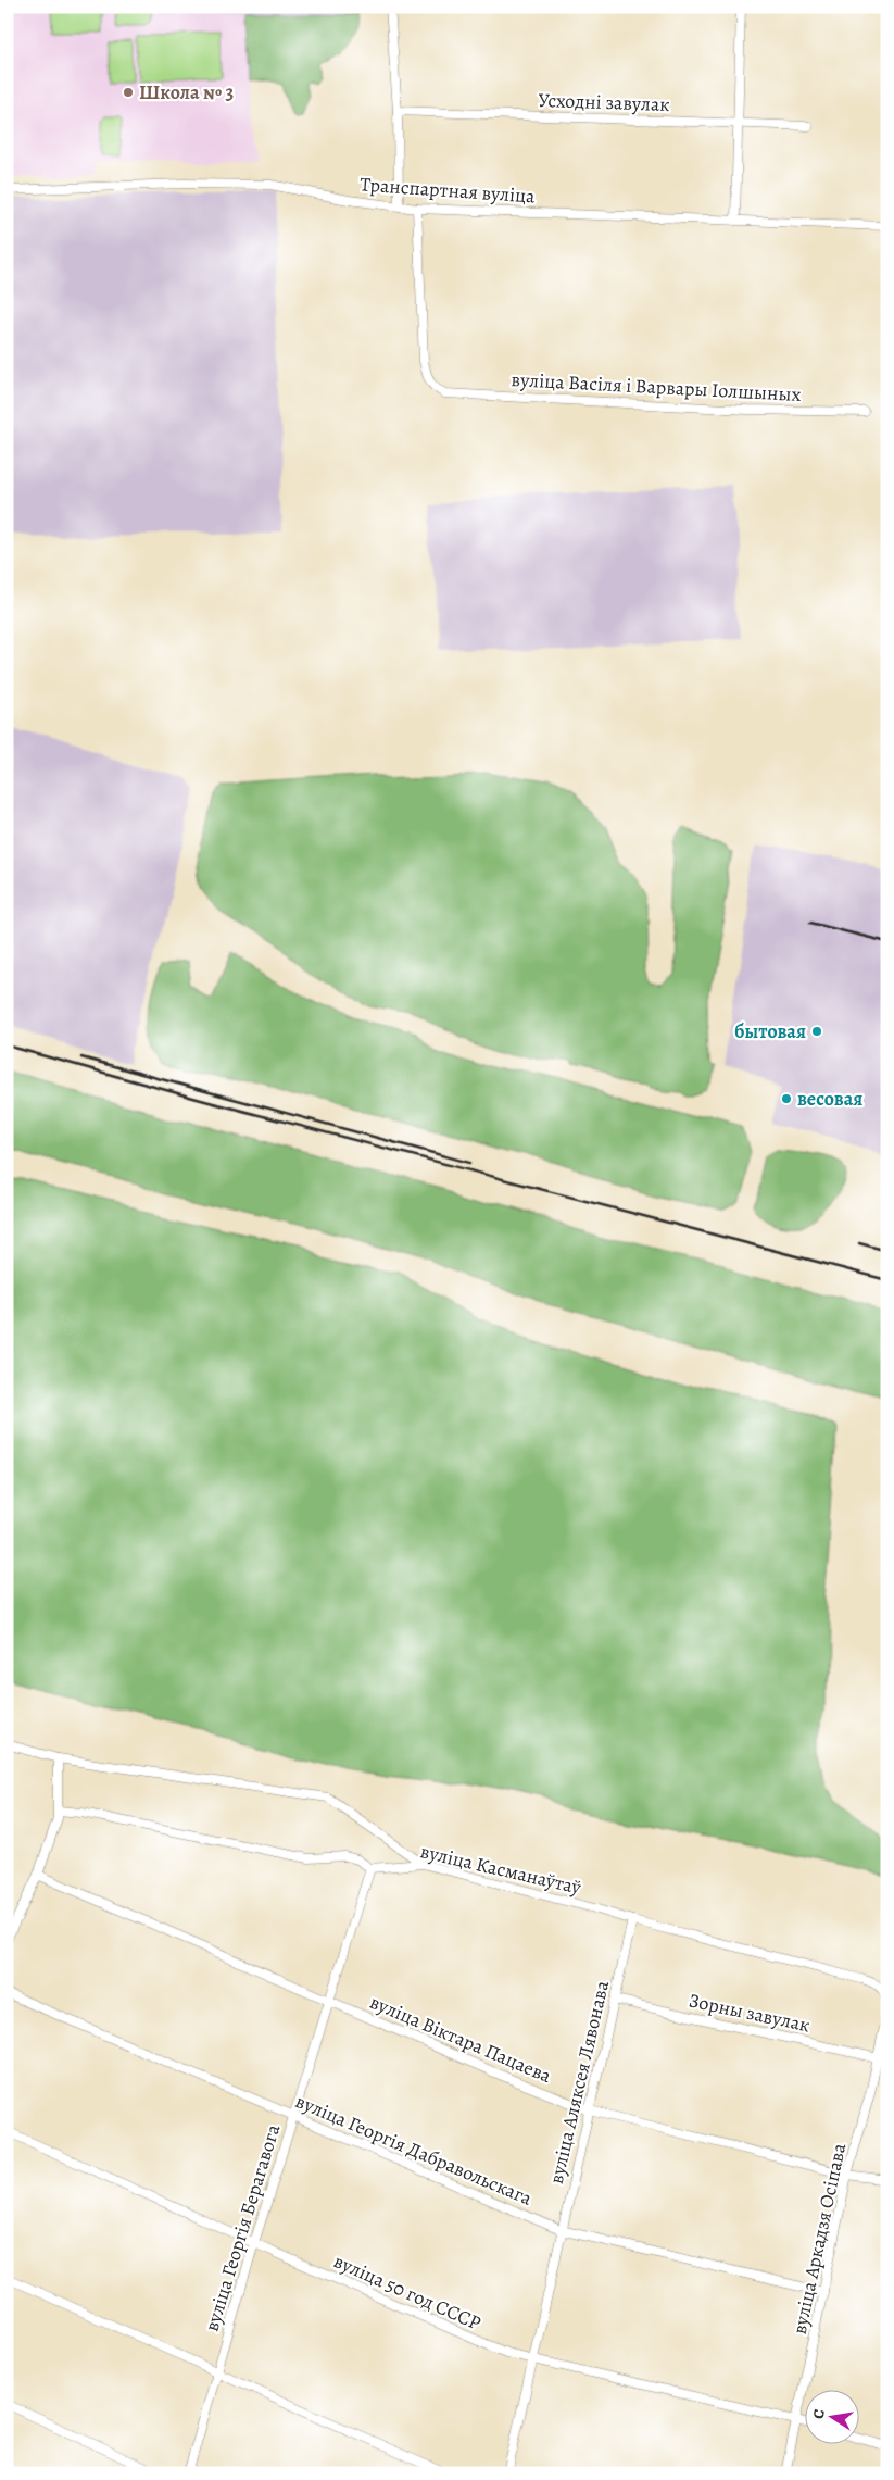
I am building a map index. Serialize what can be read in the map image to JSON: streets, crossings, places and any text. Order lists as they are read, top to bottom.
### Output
{
  "streets": {
    "street": [
      "Усходні завулак",
      "Транспартная вуліца",
      "вуліца Васіля і Варвары Іолшыных",
      "вуліца Касманаўтаў",
      "Зорны завулак",
      "вуліца Віктара Пацаева",
      "вуліца Аляксея Лявонава",
      "вуліца Георгія Дабравольскага",
      "вуліца Георгія Берагавога",
      "вуліца Аркадзя Осіпава",
      "вуліца 50 год СССР"
    ]
  },
  "crossings": [
    ["Транспартная вуліца", "вуліца Васіля і Варвары Іолшыных"],
    ["вуліца Касманаўтаў", "вуліца Аляксея Лявонава"],
    ["вуліца Касманаўтаў", "вуліца Георгія Берагавога"],
    ["Зорны завулак", "вуліца Аляксея Лявонава"],
    ["Зорны завулак", "вуліца Аркадзя Осіпава"],
    ["вуліца Віктара Пацаева", "вуліца Аляксея Лявонава"],
    ["вуліца Віктара Пацаева", "вуліца Георгія Берагавога"],
    ["вуліца Віктара Пацаева", "вуліца Аркадзя Осіпава"],
    ["вуліца Аляксея Лявонава", "вуліца Георгія Дабравольскага"],
    ["вуліца Аляксея Лявонава", "вуліца 50 год СССР"],
    ["вуліца Георгія Дабравольскага", "вуліца Георгія Берагавога"],
    ["вуліца Георгія Дабравольскага", "вуліца Аркадзя Осіпава"],
    ["вуліца Георгія Берагавога", "вуліца 50 год СССР"],
    ["вуліца Аркадзя Осіпава", "вуліца 50 год СССР"]
  ],
  "places": ["Школа № 3", "бытовая", "весовая"],
  "north": "left"
}
